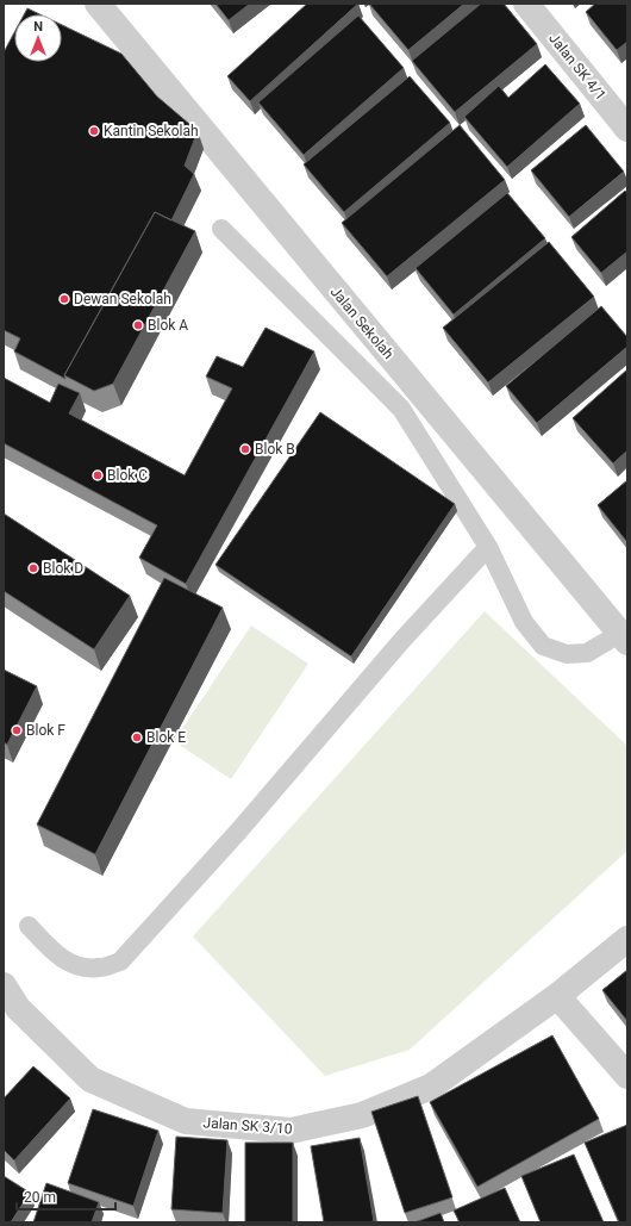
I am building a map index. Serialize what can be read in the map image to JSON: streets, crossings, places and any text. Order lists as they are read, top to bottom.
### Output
{
  "streets": {
    "street": ["Jalan SK 4/1", "Jalan Sekolah", "Jalan SK 3/10"]
  },
  "places": [
    "Kantin Sekolah",
    "Dewan Sekolah",
    "Blok A",
    "Blok B",
    "Blok C",
    "Blok D",
    "Blok F",
    "Blok E"
  ],
  "scale_bar": "20 m",
  "north": "top"
}
